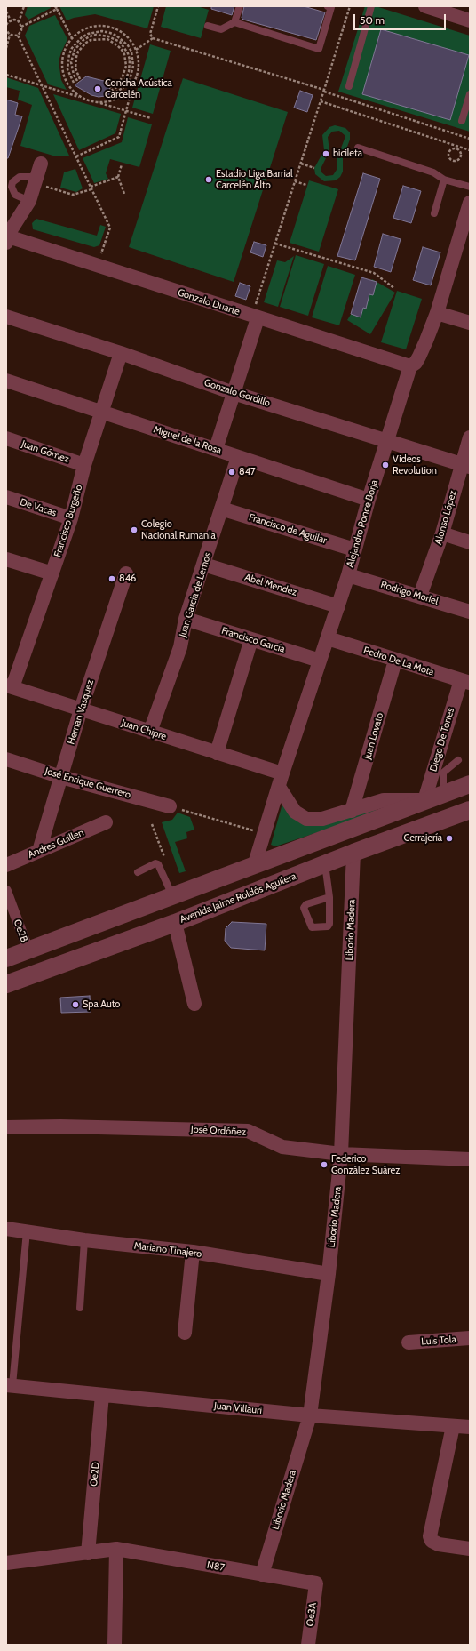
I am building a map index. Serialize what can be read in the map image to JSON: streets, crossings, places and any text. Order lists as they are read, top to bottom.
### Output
{
  "streets": {
    "street": [
      "Gonzalo Duarte",
      "Gonzalo Gordillo",
      "Miguel de la Rosa",
      "Juan Gómez",
      "De Vacas",
      "Alonso López",
      "Francisco Burgeño",
      "Alejandro Ponce Borja",
      "Francisco de Aguilar",
      "Abel Mendez",
      "Rodrigo Moriel",
      "Juan Garcia de Lemos",
      "Francisco García",
      "Pedro De La Mota",
      "Hernan Vasquez",
      "Juan Chipre",
      "Juan Lovato",
      "Diego De Torres",
      "José Enrique Guerrero",
      "Andres Guillen",
      "Avenida Jaime Roldós Aguilera",
      "Liborio Madera",
      "Oe2B",
      "José Ordóñez",
      "Mariano Tinajero",
      "Luis Tola",
      "Juan Villauri",
      "Oe2D",
      "N87",
      "Oe3A"
    ]
  },
  "crossings": [
    ["Gonzalo Duarte", "Alejandro Ponce Borja"],
    ["Gonzalo Gordillo", "Alonso López"],
    ["Gonzalo Gordillo", "Francisco Burgeño"],
    ["Gonzalo Gordillo", "Alejandro Ponce Borja"],
    ["Miguel de la Rosa", "Francisco Burgeño"],
    ["Miguel de la Rosa", "Alejandro Ponce Borja"],
    ["Miguel de la Rosa", "Juan Garcia de Lemos"],
    ["Juan Gómez", "Francisco Burgeño"],
    ["De Vacas", "Francisco Burgeño"],
    ["Alonso López", "Rodrigo Moriel"],
    ["Francisco Burgeño", "Juan Chipre"],
    ["Alejandro Ponce Borja", "Francisco de Aguilar"],
    ["Alejandro Ponce Borja", "Abel Mendez"],
    ["Alejandro Ponce Borja", "Rodrigo Moriel"],
    ["Alejandro Ponce Borja", "Francisco García"],
    ["Alejandro Ponce Borja", "Pedro De La Mota"],
    ["Alejandro Ponce Borja", "Juan Chipre"],
    ["Francisco de Aguilar", "Juan Garcia de Lemos"],
    ["Abel Mendez", "Juan Garcia de Lemos"],
    ["Juan Garcia de Lemos", "Francisco García"],
    ["Juan Garcia de Lemos", "Juan Chipre"],
    ["Pedro De La Mota", "Juan Lovato"],
    ["Pedro De La Mota", "Diego De Torres"],
    ["Hernan Vasquez", "Juan Chipre"],
    ["Hernan Vasquez", "José Enrique Guerrero"],
    ["Hernan Vasquez", "Andres Guillen"],
    ["Avenida Jaime Roldós Aguilera", "Liborio Madera"],
    ["Liborio Madera", "José Ordóñez"],
    ["Liborio Madera", "Mariano Tinajero"],
    ["Liborio Madera", "Juan Villauri"],
    ["Liborio Madera", "N87"],
    ["Juan Villauri", "Oe2D"],
    ["Oe2D", "N87"],
    ["N87", "Oe3A"]
  ],
  "places": [
    "Concha Acústica Carcelén",
    "bicileta",
    "Estadio Liga Barrial Carcelén Alto",
    "Videos Revolution",
    "847",
    "Colegio Nacional Rumania",
    "846",
    "Cerrajería",
    "Spa Auto",
    "Federico González Suárez"
  ],
  "scale_bar": "50 m"
}
